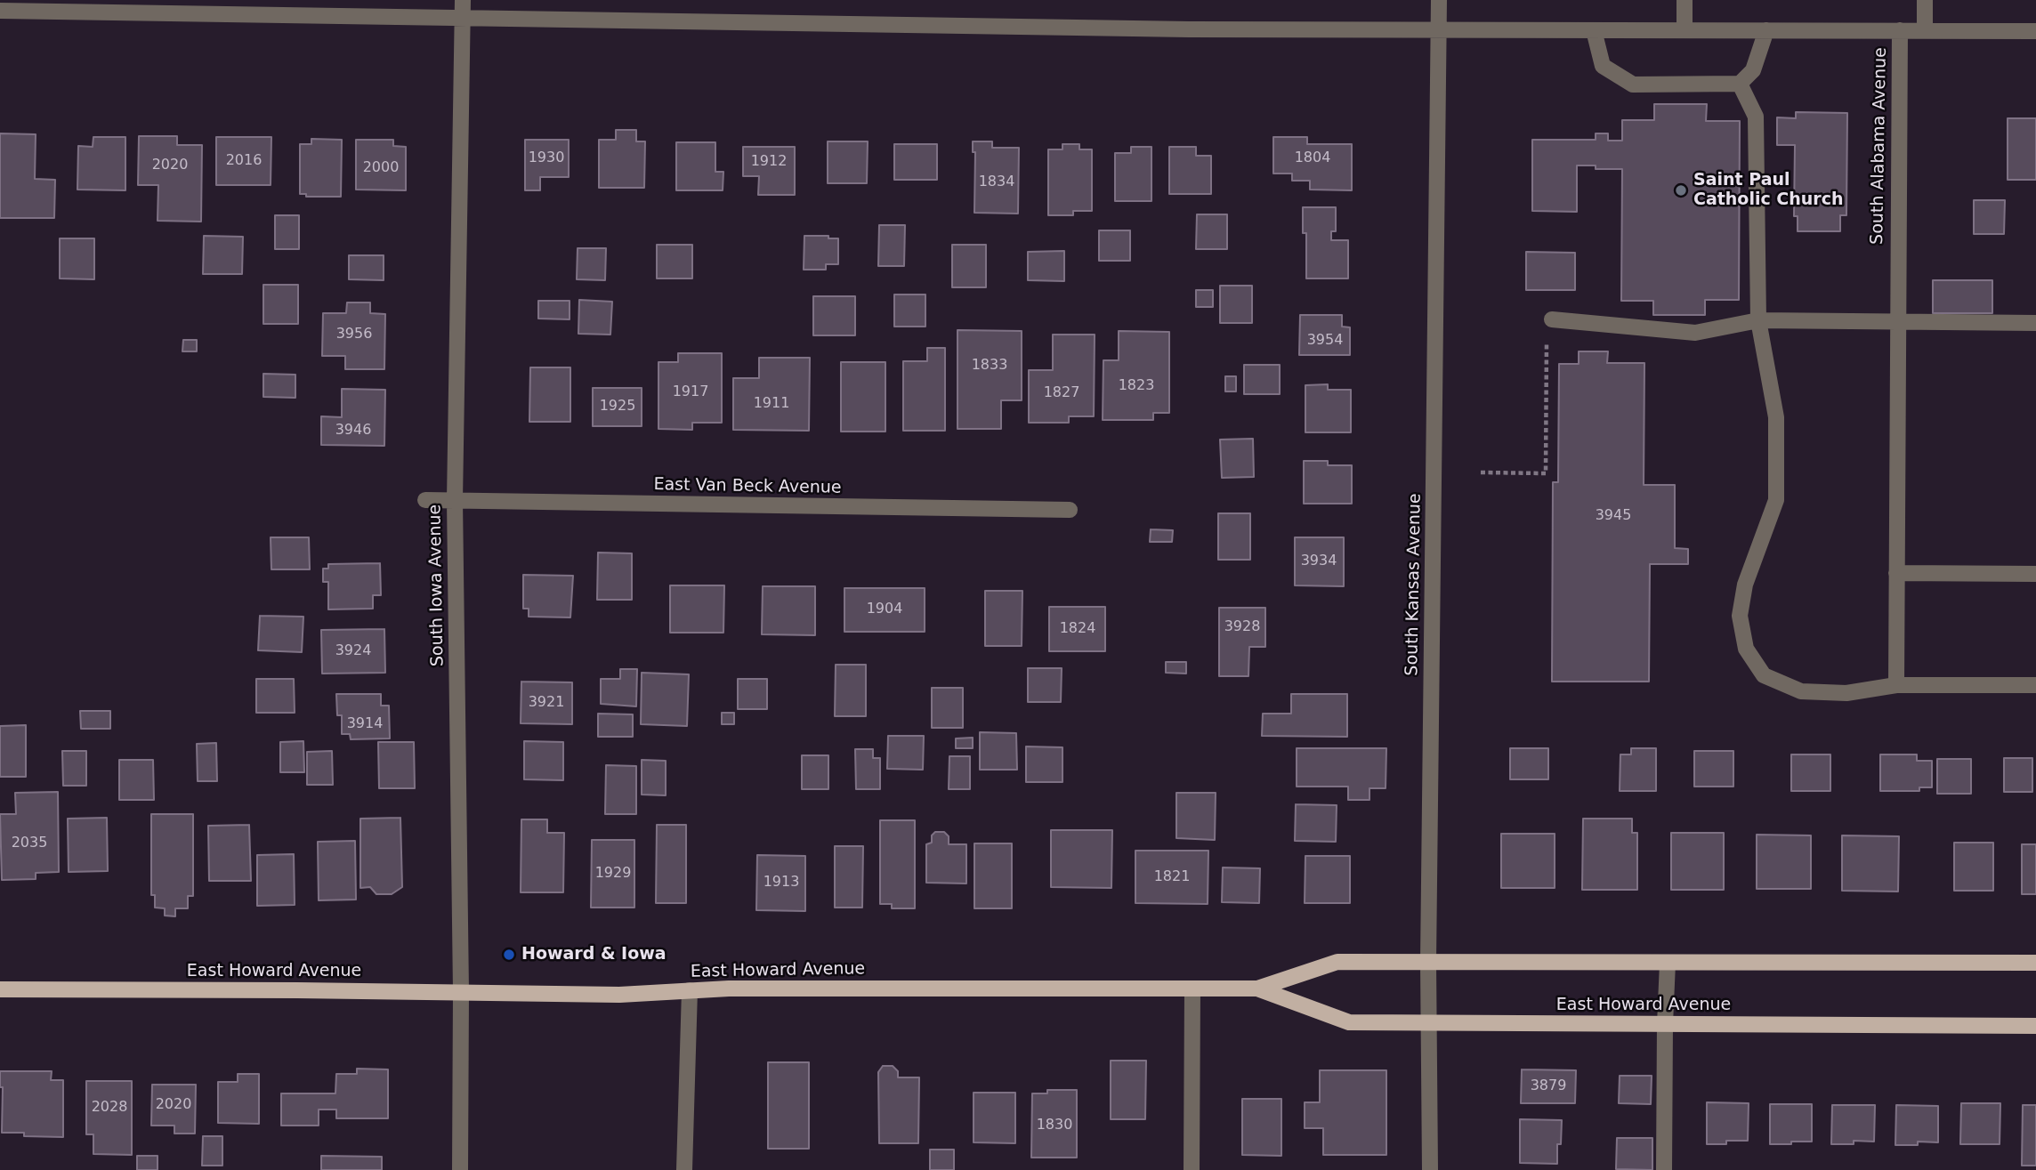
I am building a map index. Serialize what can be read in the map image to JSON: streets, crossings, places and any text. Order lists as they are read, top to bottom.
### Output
{
  "streets": {
    "main road": ["East Howard Avenue"],
    "street": [
      "South Alabama Avenue",
      "East Van Beck Avenue",
      "South Kansas Avenue",
      "South Iowa Avenue"
    ]
  },
  "crossings": [
    ["East Van Beck Avenue", "South Iowa Avenue"],
    ["South Kansas Avenue", "East Howard Avenue"],
    ["South Iowa Avenue", "East Howard Avenue"]
  ],
  "places": ["Saint Paul Catholic Church", "Howard & Iowa"],
  "house_numbers": [
    "1930",
    "1804",
    "2016",
    "1912",
    "2020",
    "2000",
    "1834",
    "3956",
    "3954",
    "1833",
    "1823",
    "1917",
    "1827",
    "1911",
    "1925",
    "3946",
    "3945",
    "3934",
    "1904",
    "3928",
    "1824",
    "3924",
    "3921",
    "3914",
    "2035",
    "1929",
    "1821",
    "1913",
    "3879",
    "2020",
    "2028",
    "1830"
  ]
}
